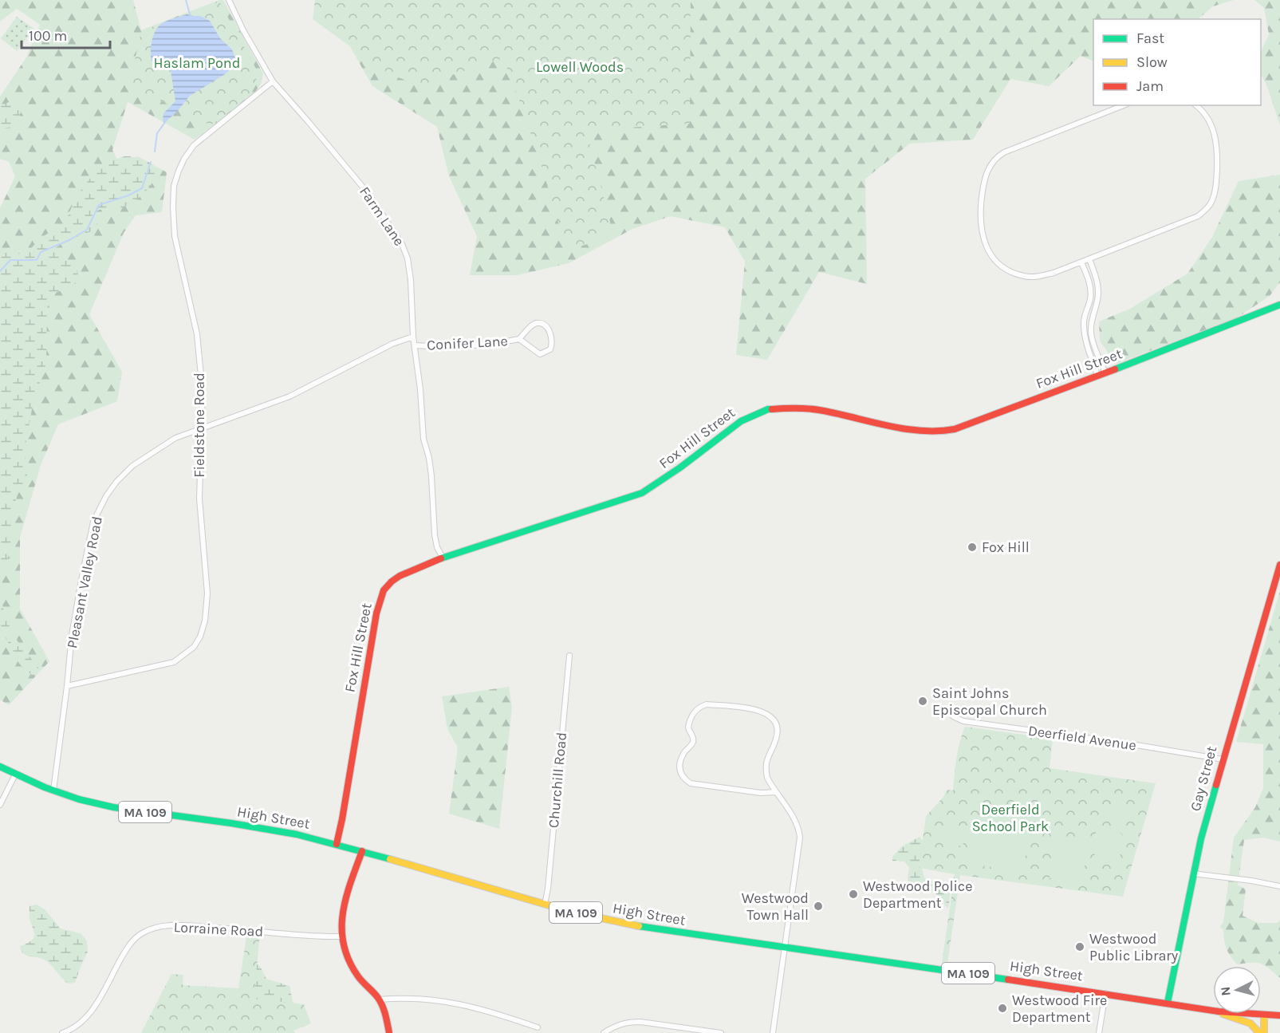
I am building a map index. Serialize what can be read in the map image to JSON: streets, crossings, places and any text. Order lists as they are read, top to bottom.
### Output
{
  "streets": {
    "street": [
      "Farm Lane",
      "Conifer Lane",
      "Fox Hill Street",
      "Fieldstone Road",
      "Pleasant Valley Road",
      "Deerfield Avenue",
      "Gay Street",
      "Churchill Road",
      "MA 109",
      "High Street",
      "Lorraine Road"
    ]
  },
  "crossings": [
    ["Farm Lane", "Conifer Lane"],
    ["Farm Lane", "Fox Hill Street"],
    ["Farm Lane", "Fieldstone Road"],
    ["Farm Lane", "Pleasant Valley Road"],
    ["Fox Hill Street", "High Street"],
    ["Fieldstone Road", "Pleasant Valley Road"],
    ["Pleasant Valley Road", "High Street"],
    ["Deerfield Avenue", "Gay Street"],
    ["Gay Street", "High Street"],
    ["Churchill Road", "High Street"]
  ],
  "parks": ["Haslam Pond", "Lowell Woods", "Deerfield School Park"],
  "places": [
    "Fox Hill",
    "Saint Johns Episcopal Church",
    "Westwood Police Department",
    "Westwood Town Hall",
    "Westwood Public Library",
    "Westwood Fire Department"
  ],
  "legend": ["Fast", "Slow", "Jam"],
  "scale_bar": "100 m",
  "north": "left"
}
